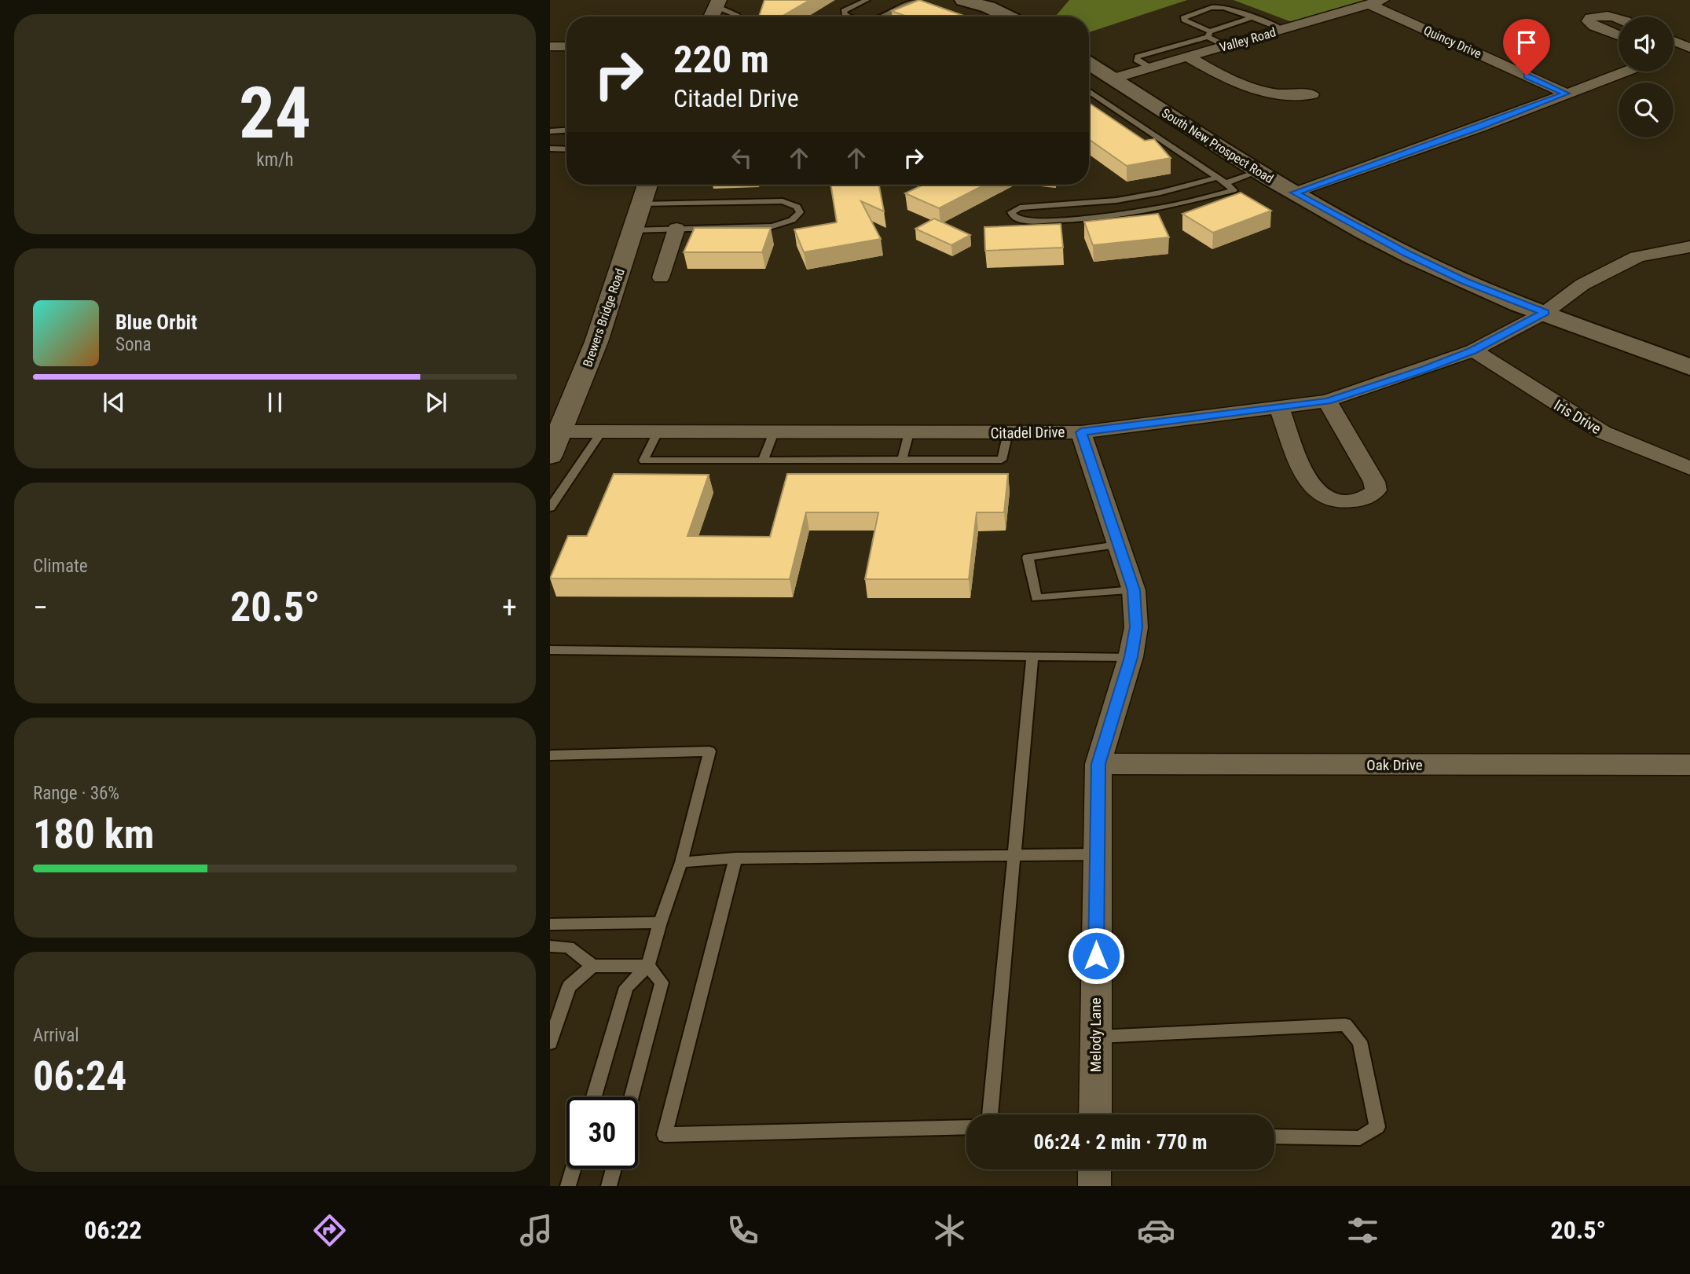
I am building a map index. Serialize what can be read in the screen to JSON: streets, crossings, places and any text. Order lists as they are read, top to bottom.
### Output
{
  "streets": {
    "main road": ["South New Prospect Road"],
    "street": [
      "Valley Road",
      "Quincy Drive",
      "Brewers Bridge Road",
      "Iris Drive",
      "Citadel Drive",
      "Oak Drive",
      "Melody Lane"
    ]
  },
  "crossings": [
    ["Valley Road", "Quincy Drive"],
    ["Valley Road", "South New Prospect Road"],
    ["South New Prospect Road", "Citadel Drive"],
    ["Brewers Bridge Road", "Citadel Drive"],
    ["Iris Drive", "Citadel Drive"],
    ["Citadel Drive", "Melody Lane"],
    ["Oak Drive", "Melody Lane"]
  ],
  "page": {
    "tile": [
      ["24", "km/h"],
      "Climate",
      ["Range · 36%", "180 km"],
      ["Arrival", "06:24"]
    ],
    "turn": ["220 m", "Citadel Drive"],
    "song": ["Blue Orbit", "Sona"],
    "heat": ["−", "20.5°", "+"],
    "limit": "30",
    "trip": "06:24 · 2 min · 770 m",
    "tabs": ["06:22", "20.5°"]
  }
}
